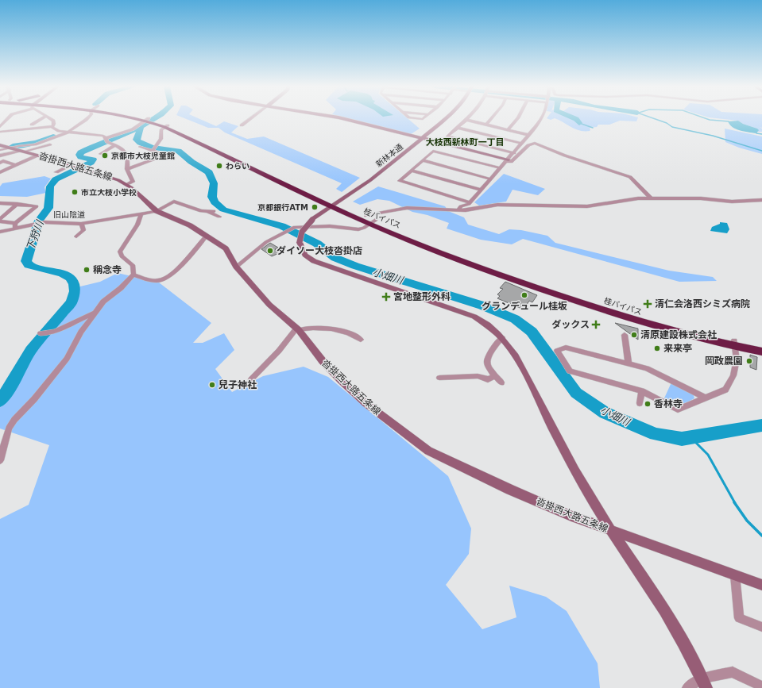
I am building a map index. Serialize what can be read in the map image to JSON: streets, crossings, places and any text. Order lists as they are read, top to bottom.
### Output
{
  "streets": {
    "highway": ["桂バイパス"],
    "street": ["新林本通", "沓掛西大路五条線", "旧山陰道"]
  },
  "crossings": [
    ["新林本通", "桂バイパス"],
    ["沓掛西大路五条線", "旧山陰道"]
  ],
  "districts": ["大枝西新林町一丁目"],
  "water": ["下狩川", "小畑川"],
  "places": {
    "other": [
      "京都市大枝児童館",
      "わらい",
      "市立大枝小学校",
      "京都銀行ATM",
      "ダイソー大枝沓掛店",
      "稱念寺",
      "グランデュール桂坂",
      "清原建設株式会社",
      "来来亭",
      "岡政農園",
      "兒子神社",
      "香林寺"
    ],
    "health": ["宮地整形外科", "清仁会洛西シミズ病院", "ダックス"]
  }
}
